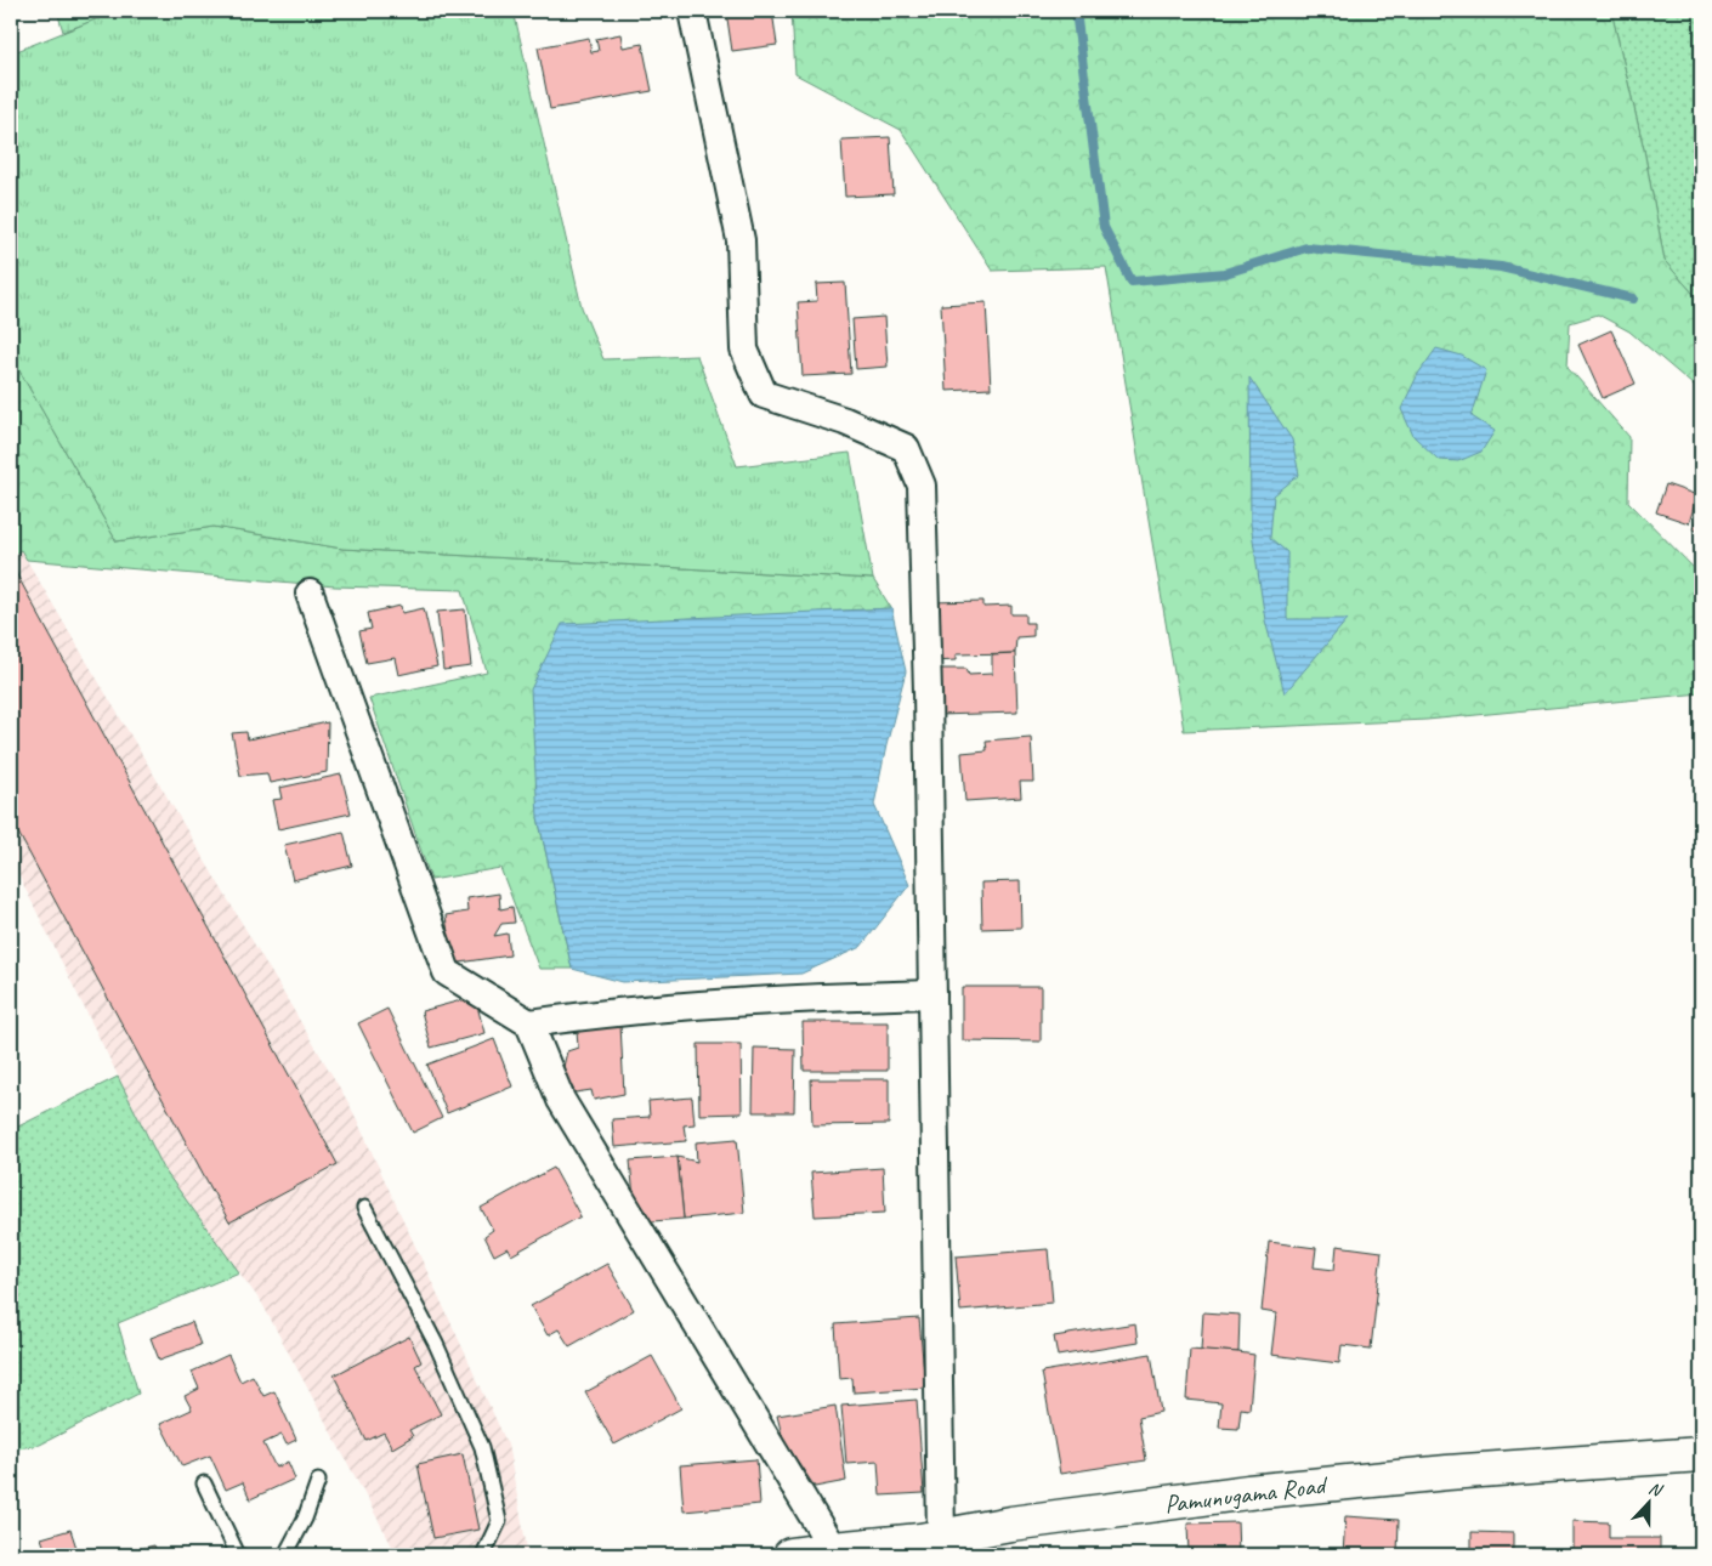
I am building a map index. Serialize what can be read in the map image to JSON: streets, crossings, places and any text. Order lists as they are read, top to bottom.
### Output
{
  "streets": {
    "main road": ["Pamunugama Road"]
  },
  "north": "top"
}
